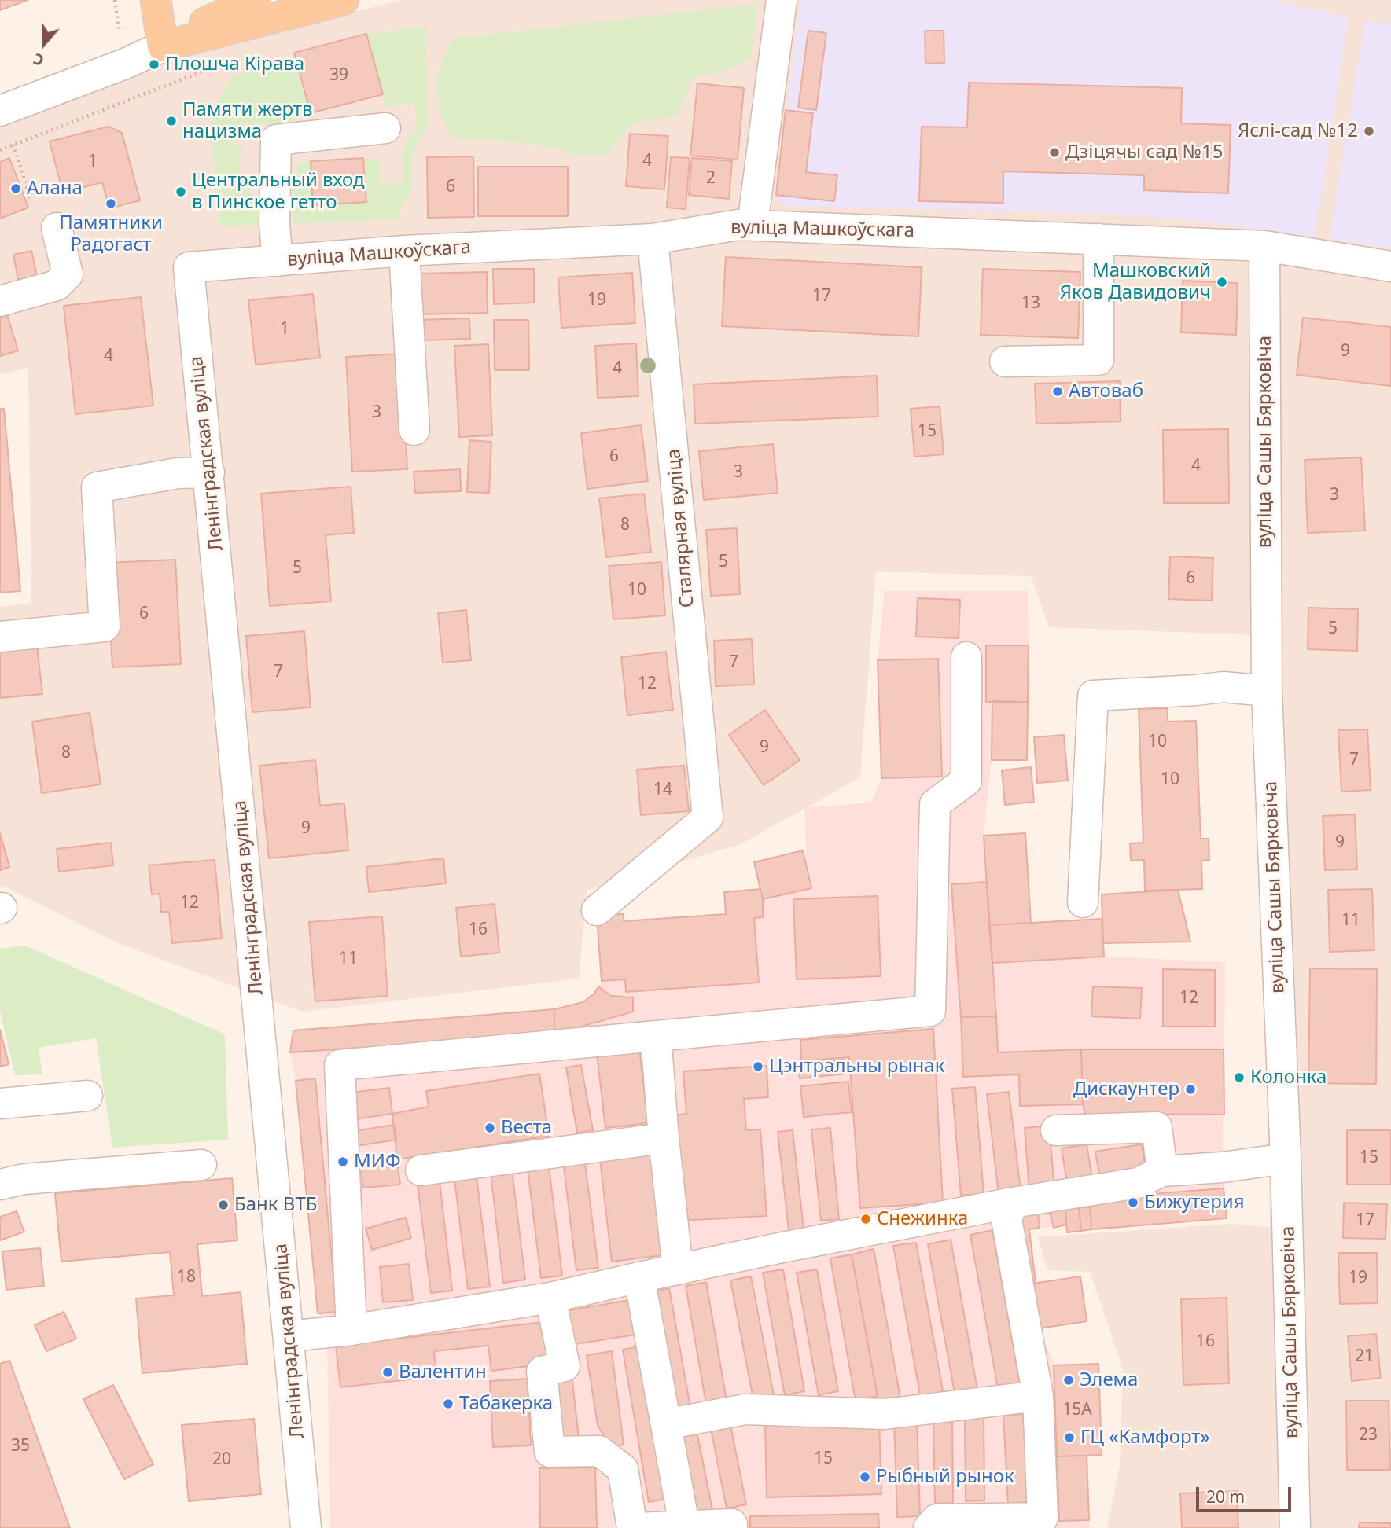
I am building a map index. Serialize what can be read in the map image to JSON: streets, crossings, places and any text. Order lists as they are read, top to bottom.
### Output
{
  "streets": {
    "street": [
      "вуліца Машкоўскага",
      "вуліца Сашы Бярковіча",
      "Ленінградская вуліца",
      "Сталярная вуліца"
    ]
  },
  "crossings": [
    ["вуліца Машкоўскага", "вуліца Сашы Бярковіча"],
    ["вуліца Машкоўскага", "Ленінградская вуліца"],
    ["вуліца Машкоўскага", "Сталярная вуліца"]
  ],
  "places": [
    "Плошча Кірава",
    "Памяти жертв нацизма",
    "Яслі-сад №12",
    "Дзіцячы сад №15",
    "Алана",
    "Центральный вход в Пинское гетто",
    "Памятники Радогаст",
    "Машковский Яков Давидович",
    "Автоваб",
    "Цэнтральны рынак",
    "Колонка",
    "Дискаунтер",
    "Веста",
    "МИФ",
    "Бижутерия",
    "Банк ВТБ",
    "Снежинка",
    "Валентин",
    "Элема",
    "Табакерка",
    "ГЦ «Камфорт»",
    "Рыбный рынок"
  ],
  "house_numbers": [
    "39",
    "4",
    "1",
    "2",
    "6",
    "17",
    "19",
    "13",
    "1",
    "9",
    "4",
    "4",
    "3",
    "15",
    "6",
    "4",
    "3",
    "3",
    "8",
    "5",
    "5",
    "6",
    "10",
    "6",
    "5",
    "7",
    "7",
    "12",
    "10",
    "9",
    "8",
    "7",
    "10",
    "14",
    "9",
    "9",
    "12",
    "11",
    "16",
    "11",
    "12",
    "15",
    "17",
    "18",
    "19",
    "16",
    "21",
    "15А",
    "23",
    "35",
    "15",
    "20"
  ],
  "scale_bar": "20 m",
  "north": "bottom"
}
